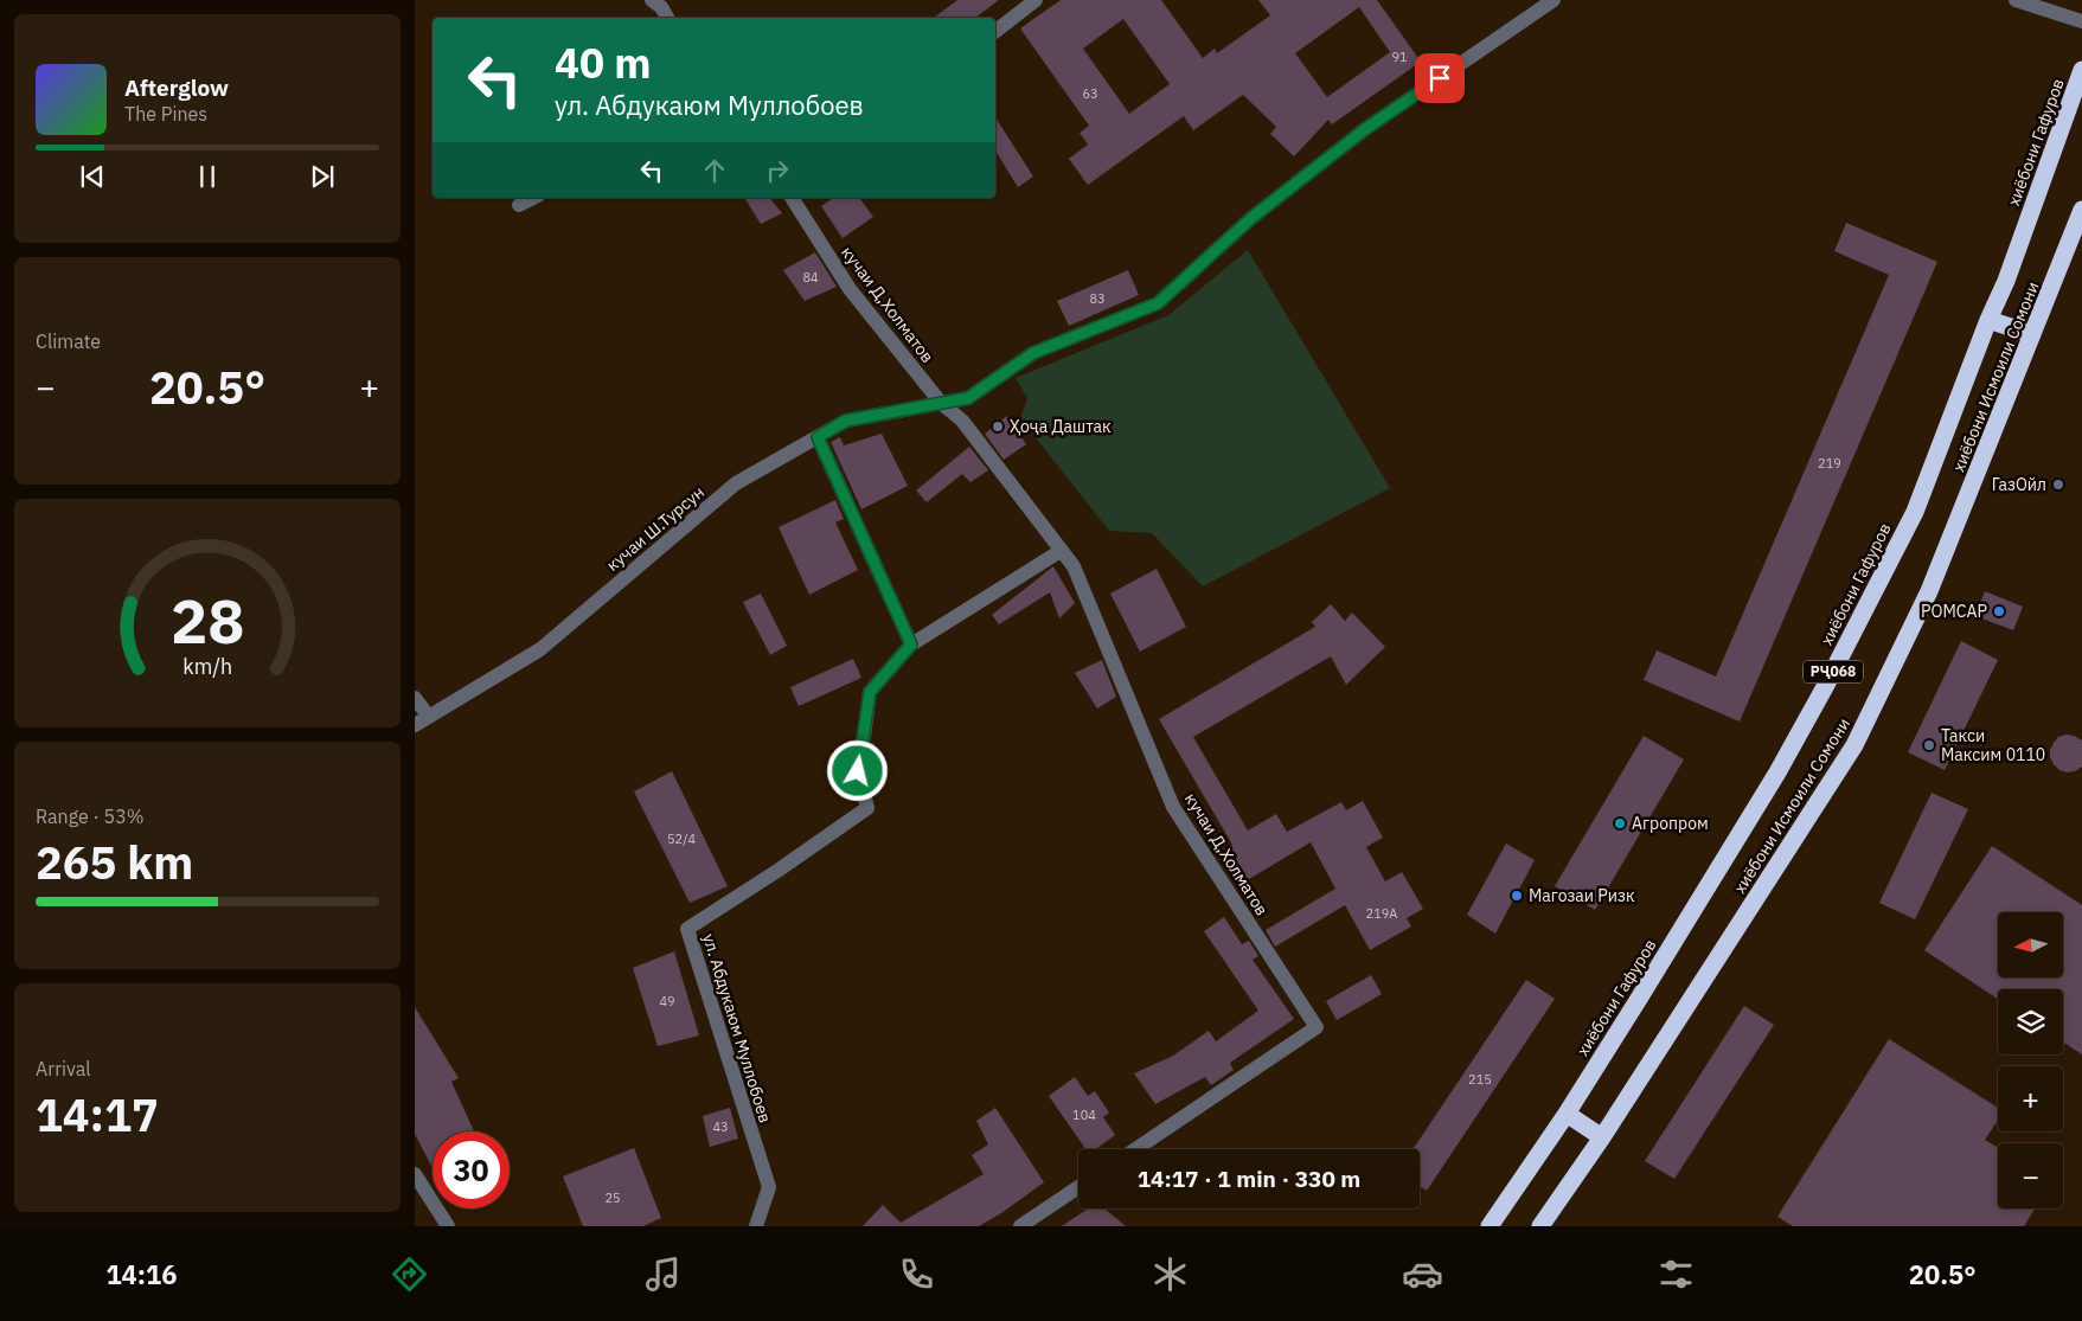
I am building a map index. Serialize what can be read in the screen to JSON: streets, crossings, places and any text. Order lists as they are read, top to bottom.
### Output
{
  "streets": {
    "highway": ["хиёбони Гафуров", "хиёбони Исмоили Сомони", "РҶ068"],
    "street": ["кучаи Д,Холматов", "кучаи Ш.Турсун", "ул. Абдукаюм Муллобоев"]
  },
  "crossings": [
    ["кучаи Д,Холматов", "кучаи Ш.Турсун"]
  ],
  "places": [
    "Ҳоҷа Даштак",
    "ГазОйл",
    "РОМСАР",
    "Такси Максим 0110",
    "Агропром",
    "Магозаи Ризк"
  ],
  "house_numbers": [
    "91",
    "63",
    "84",
    "83",
    "219",
    "52/4",
    "219А",
    "49",
    "215",
    "104",
    "43",
    "25"
  ],
  "north": "left",
  "page": {
    "turn": ["40 m", "ул. Абдукаюм Муллобоев"],
    "song": ["Afterglow", "The Pines"],
    "tile": [
      "Climate",
      ["Range · 53%", "265 km"],
      ["Arrival", "14:17"]
    ],
    "heat": ["−", "20.5°", "+"],
    "map_buttons": ["+", "−"],
    "limit": "30",
    "trip": "14:17 · 1 min · 330 m",
    "tabs": ["14:16", "20.5°"],
    "gauge": ["28", "km/h"]
  }
}
